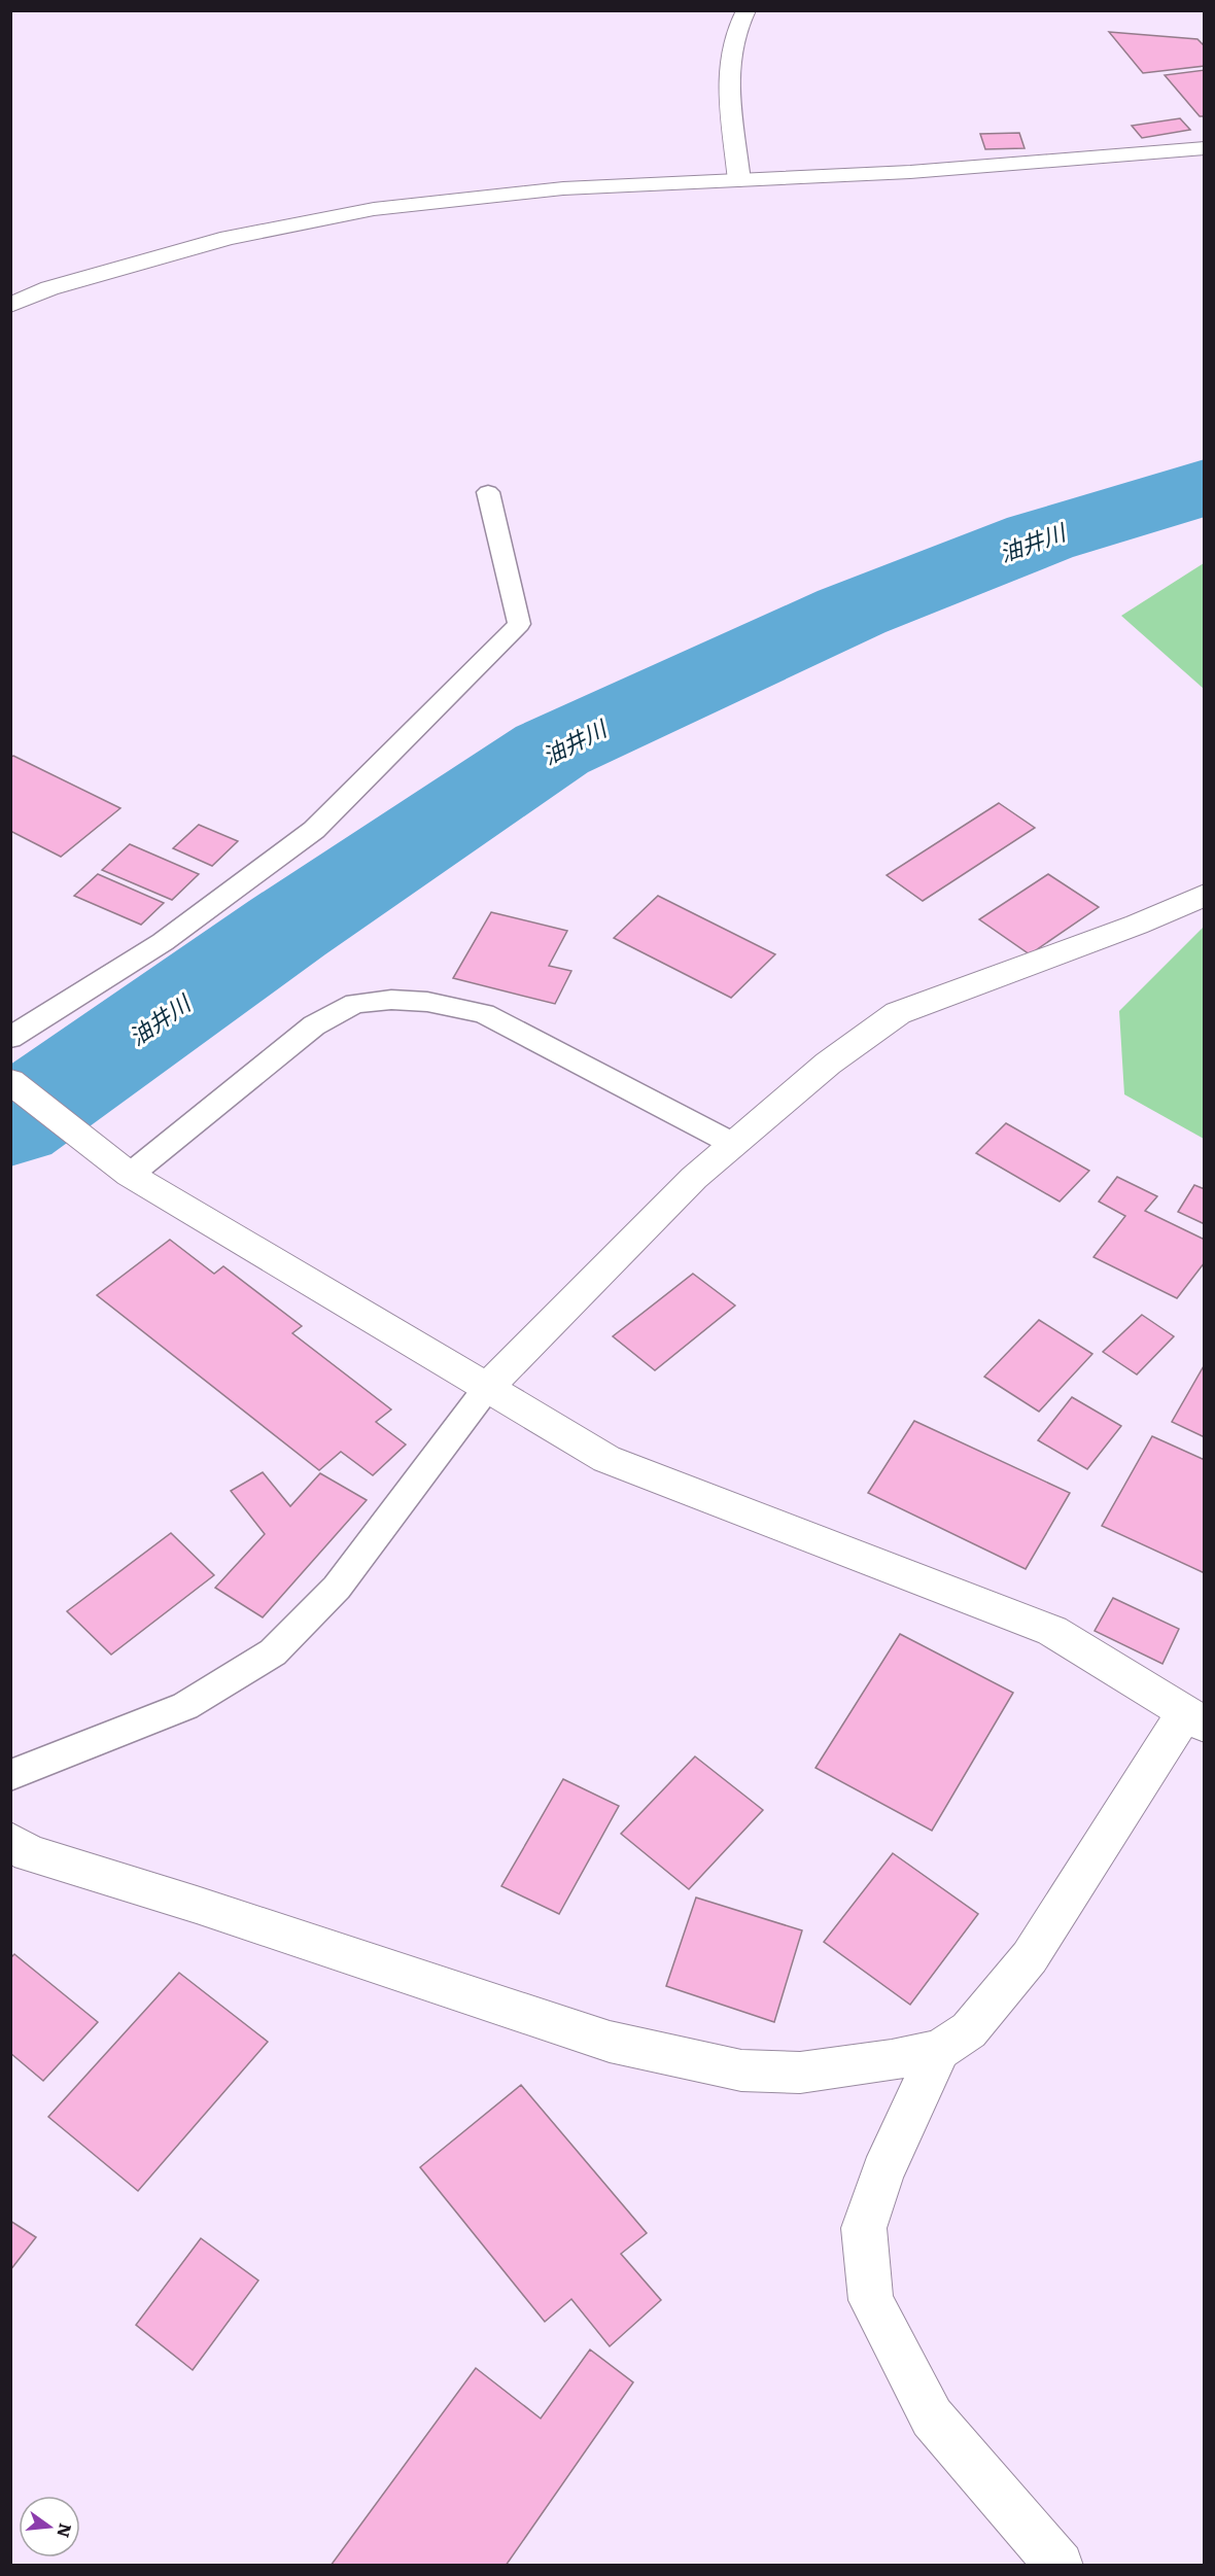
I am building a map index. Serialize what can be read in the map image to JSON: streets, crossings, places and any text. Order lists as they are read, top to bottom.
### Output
{
  "water": ["油井川"],
  "north": "right"
}
